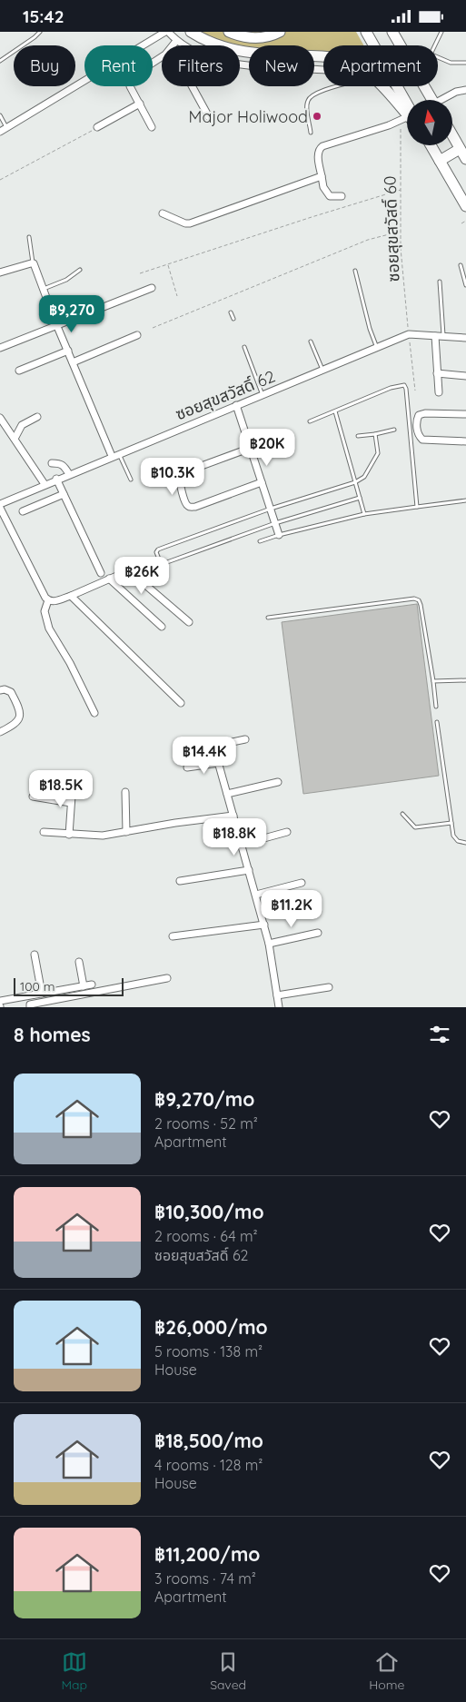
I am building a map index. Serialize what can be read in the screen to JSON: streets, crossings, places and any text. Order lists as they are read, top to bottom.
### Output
{
  "streets": {
    "street": ["ซอยสุขสวัสดิ์ 62"],
    "path": ["ซอยสุขสวัสดิ์ 60"]
  },
  "crossings": [
    ["ซอยสุขสวัสดิ์ 60", "ซอยสุขสวัสดิ์ 62"]
  ],
  "places": ["Major Holiwood"],
  "scale_bar": "100 m",
  "north": "top",
  "page": {
    "status": "15:42",
    "chip": [
      "Buy",
      "Rent",
      "Filters",
      "New",
      "Apartment"
    ],
    "price": [
      "฿9,270",
      "฿20K",
      "฿10.3K",
      "฿26K",
      "฿14.4K",
      "฿18.5K",
      "฿18.8K",
      "฿11.2K"
    ],
    "scale": "100 m",
    "heading": "8 homes",
    "list": [
      {
        "name": "฿9,270/mo",
        "note": "2 rooms · 52 m² · Apartment"
      },
      {
        "name": "฿10,300/mo",
        "note": "2 rooms · 64 m² · ซอยสุขสวัสดิ์ 62"
      },
      {
        "name": "฿26,000/mo",
        "note": "5 rooms · 138 m² · House"
      },
      {
        "name": "฿18,500/mo",
        "note": "4 rooms · 128 m² · House"
      },
      {
        "name": "฿11,200/mo",
        "note": "3 rooms · 74 m² · Apartment"
      }
    ],
    "tabs": ["Map", "Saved", "Home"]
  }
}
